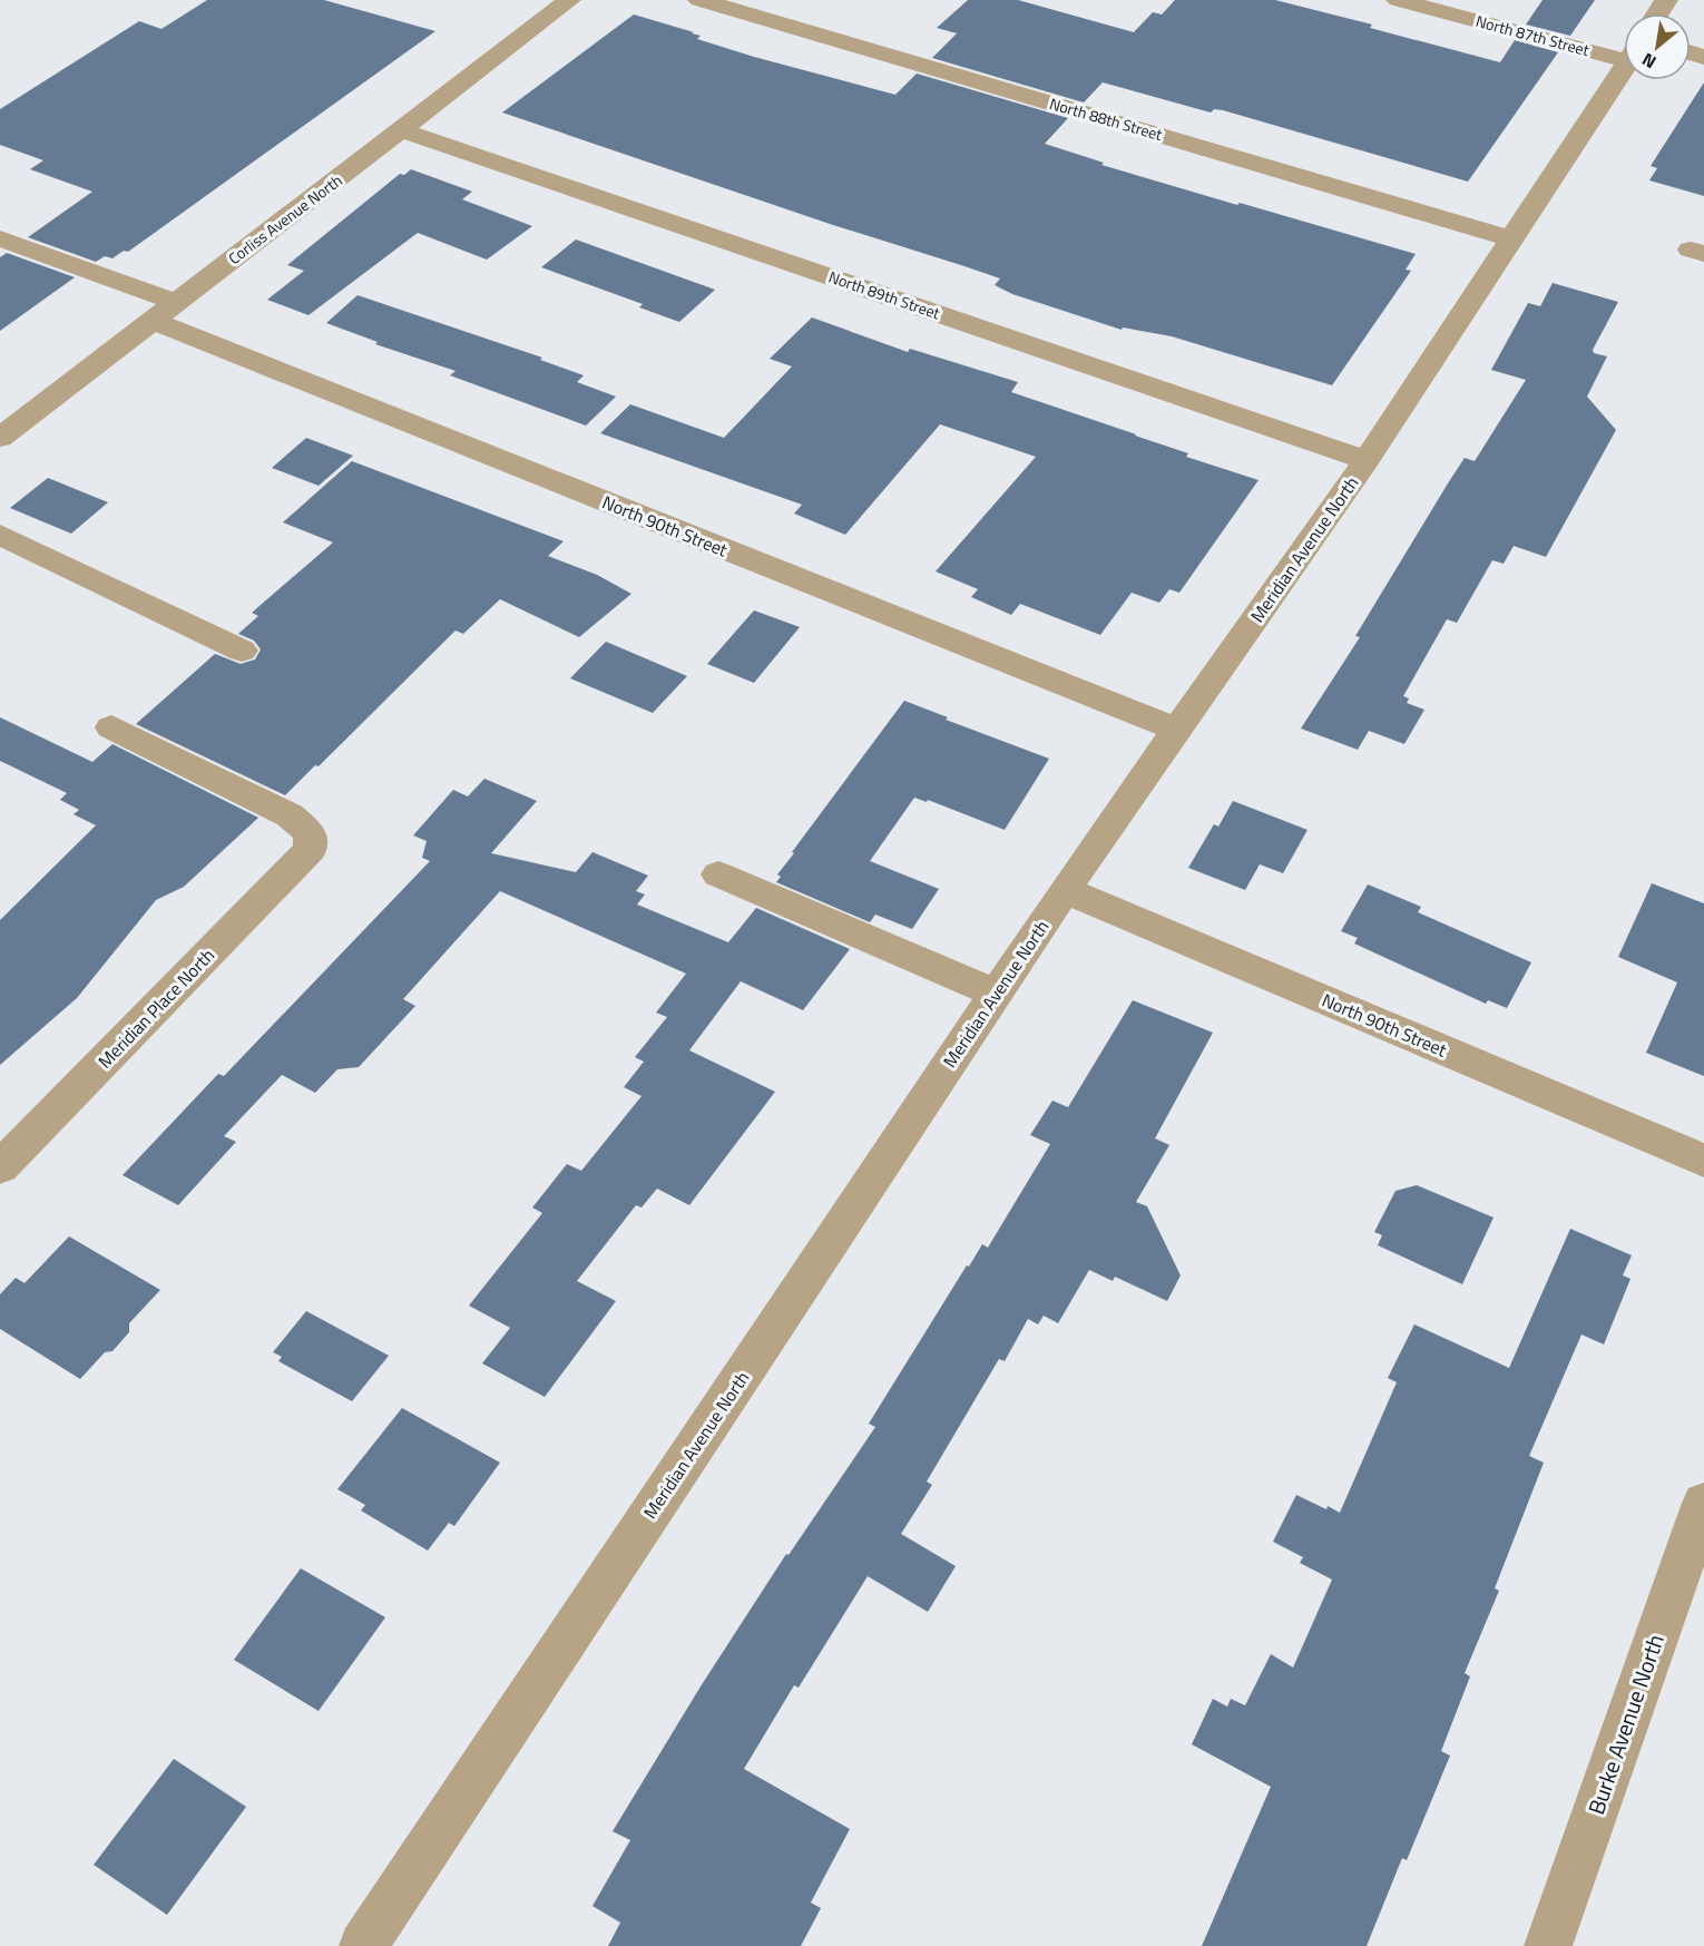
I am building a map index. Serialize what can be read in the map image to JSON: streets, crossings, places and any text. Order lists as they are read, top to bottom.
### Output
{
  "streets": {
    "street": [
      "North 87th Street",
      "North 88th Street",
      "Corliss Avenue North",
      "North 89th Street",
      "North 90th Street",
      "Meridian Avenue North",
      "Meridian Place North",
      "Burke Avenue North"
    ]
  },
  "crossings": [
    ["North 88th Street", "Meridian Avenue North"],
    ["Corliss Avenue North", "North 89th Street"],
    ["Corliss Avenue North", "North 90th Street"],
    ["North 89th Street", "Meridian Avenue North"],
    ["North 90th Street", "Meridian Avenue North"]
  ],
  "north": "bottom left"
}
